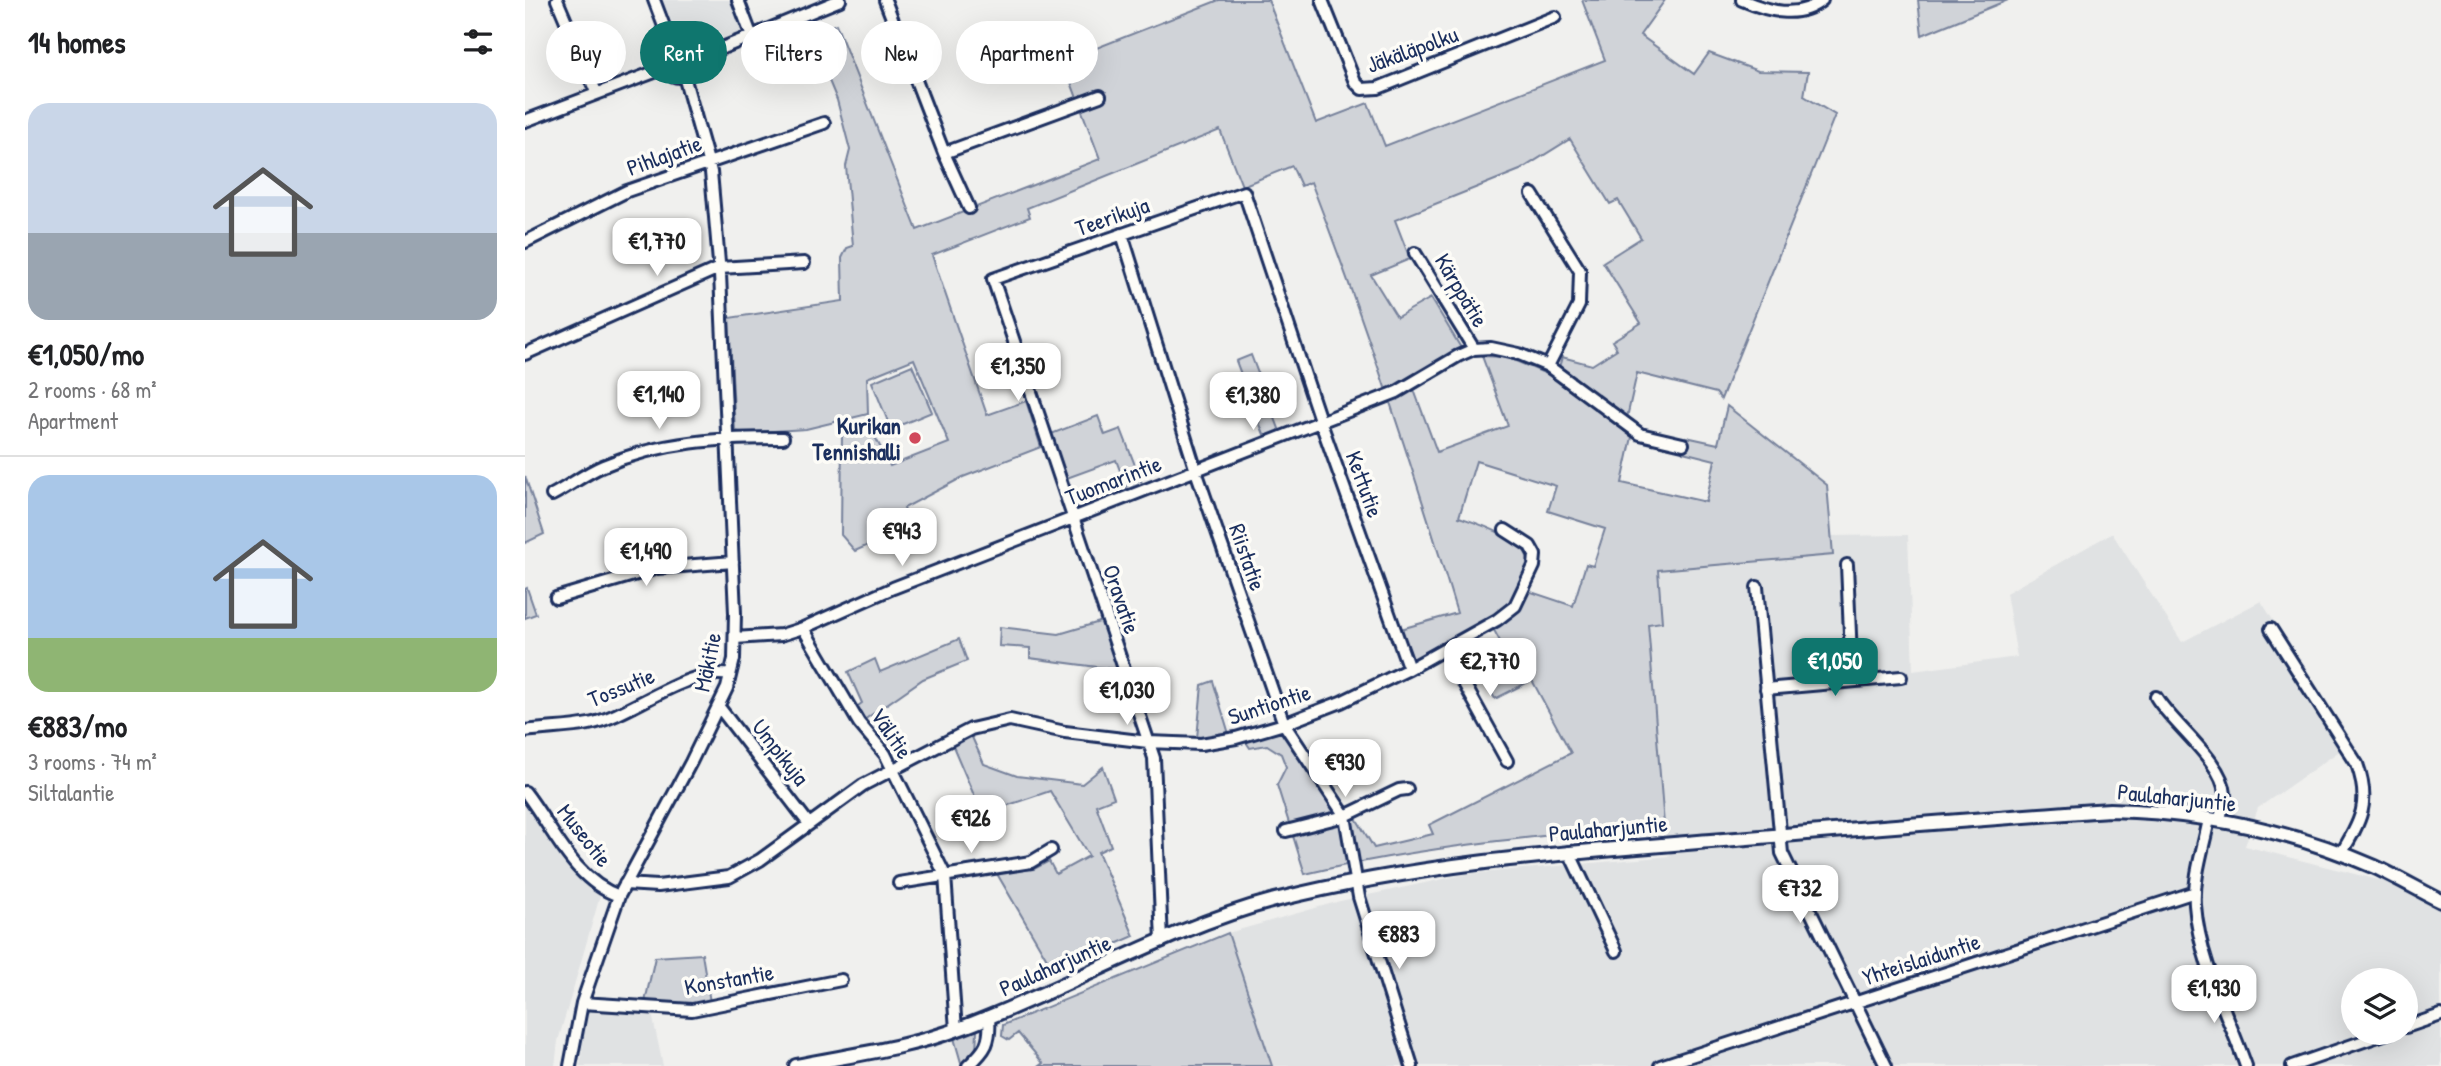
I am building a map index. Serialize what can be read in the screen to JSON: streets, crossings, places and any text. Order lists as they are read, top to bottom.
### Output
{
  "streets": {
    "main road": ["Paulaharjuntie"],
    "street": [
      "Jäkäläpolku",
      "Pihlajatie",
      "Teerikuja",
      "Kärppätie",
      "Tuomarintie",
      "Kettutie",
      "Riistatie",
      "Oravatie",
      "Mäkitie",
      "Tossutie",
      "Suntiontie",
      "Välitie",
      "Umpikuja",
      "Museotie",
      "Yhteislaiduntie",
      "Konstantie"
    ]
  },
  "crossings": [
    ["Pihlajatie", "Mäkitie"],
    ["Teerikuja", "Kettutie"],
    ["Teerikuja", "Riistatie"],
    ["Teerikuja", "Oravatie"],
    ["Kärppätie", "Tuomarintie"],
    ["Tuomarintie", "Kettutie"],
    ["Tuomarintie", "Riistatie"],
    ["Tuomarintie", "Oravatie"],
    ["Tuomarintie", "Mäkitie"],
    ["Tuomarintie", "Välitie"],
    ["Kettutie", "Suntiontie"],
    ["Riistatie", "Suntiontie"],
    ["Riistatie", "Paulaharjuntie"],
    ["Oravatie", "Suntiontie"],
    ["Oravatie", "Paulaharjuntie"],
    ["Mäkitie", "Tossutie"],
    ["Mäkitie", "Suntiontie"],
    ["Mäkitie", "Umpikuja"],
    ["Mäkitie", "Museotie"],
    ["Mäkitie", "Konstantie"],
    ["Suntiontie", "Välitie"],
    ["Suntiontie", "Umpikuja"],
    ["Välitie", "Paulaharjuntie"]
  ],
  "places": ["Kurikan Tennishalli"],
  "page": {
    "heading": "14 homes",
    "chip": [
      "Buy",
      "Rent",
      "Filters",
      "New",
      "Apartment"
    ],
    "list": [
      {
        "name": "€1,050/mo",
        "note": "2 rooms · 68 m² · Apartment"
      },
      {
        "name": "€883/mo",
        "note": "3 rooms · 74 m² · Siltalantie"
      }
    ],
    "price": [
      "€1,770",
      "€1,350",
      "€1,140",
      "€1,380",
      "€943",
      "€1,490",
      "€2,770",
      "€1,050",
      "€1,030",
      "€930",
      "€926",
      "€732",
      "€883",
      "€1,930"
    ]
  }
}
